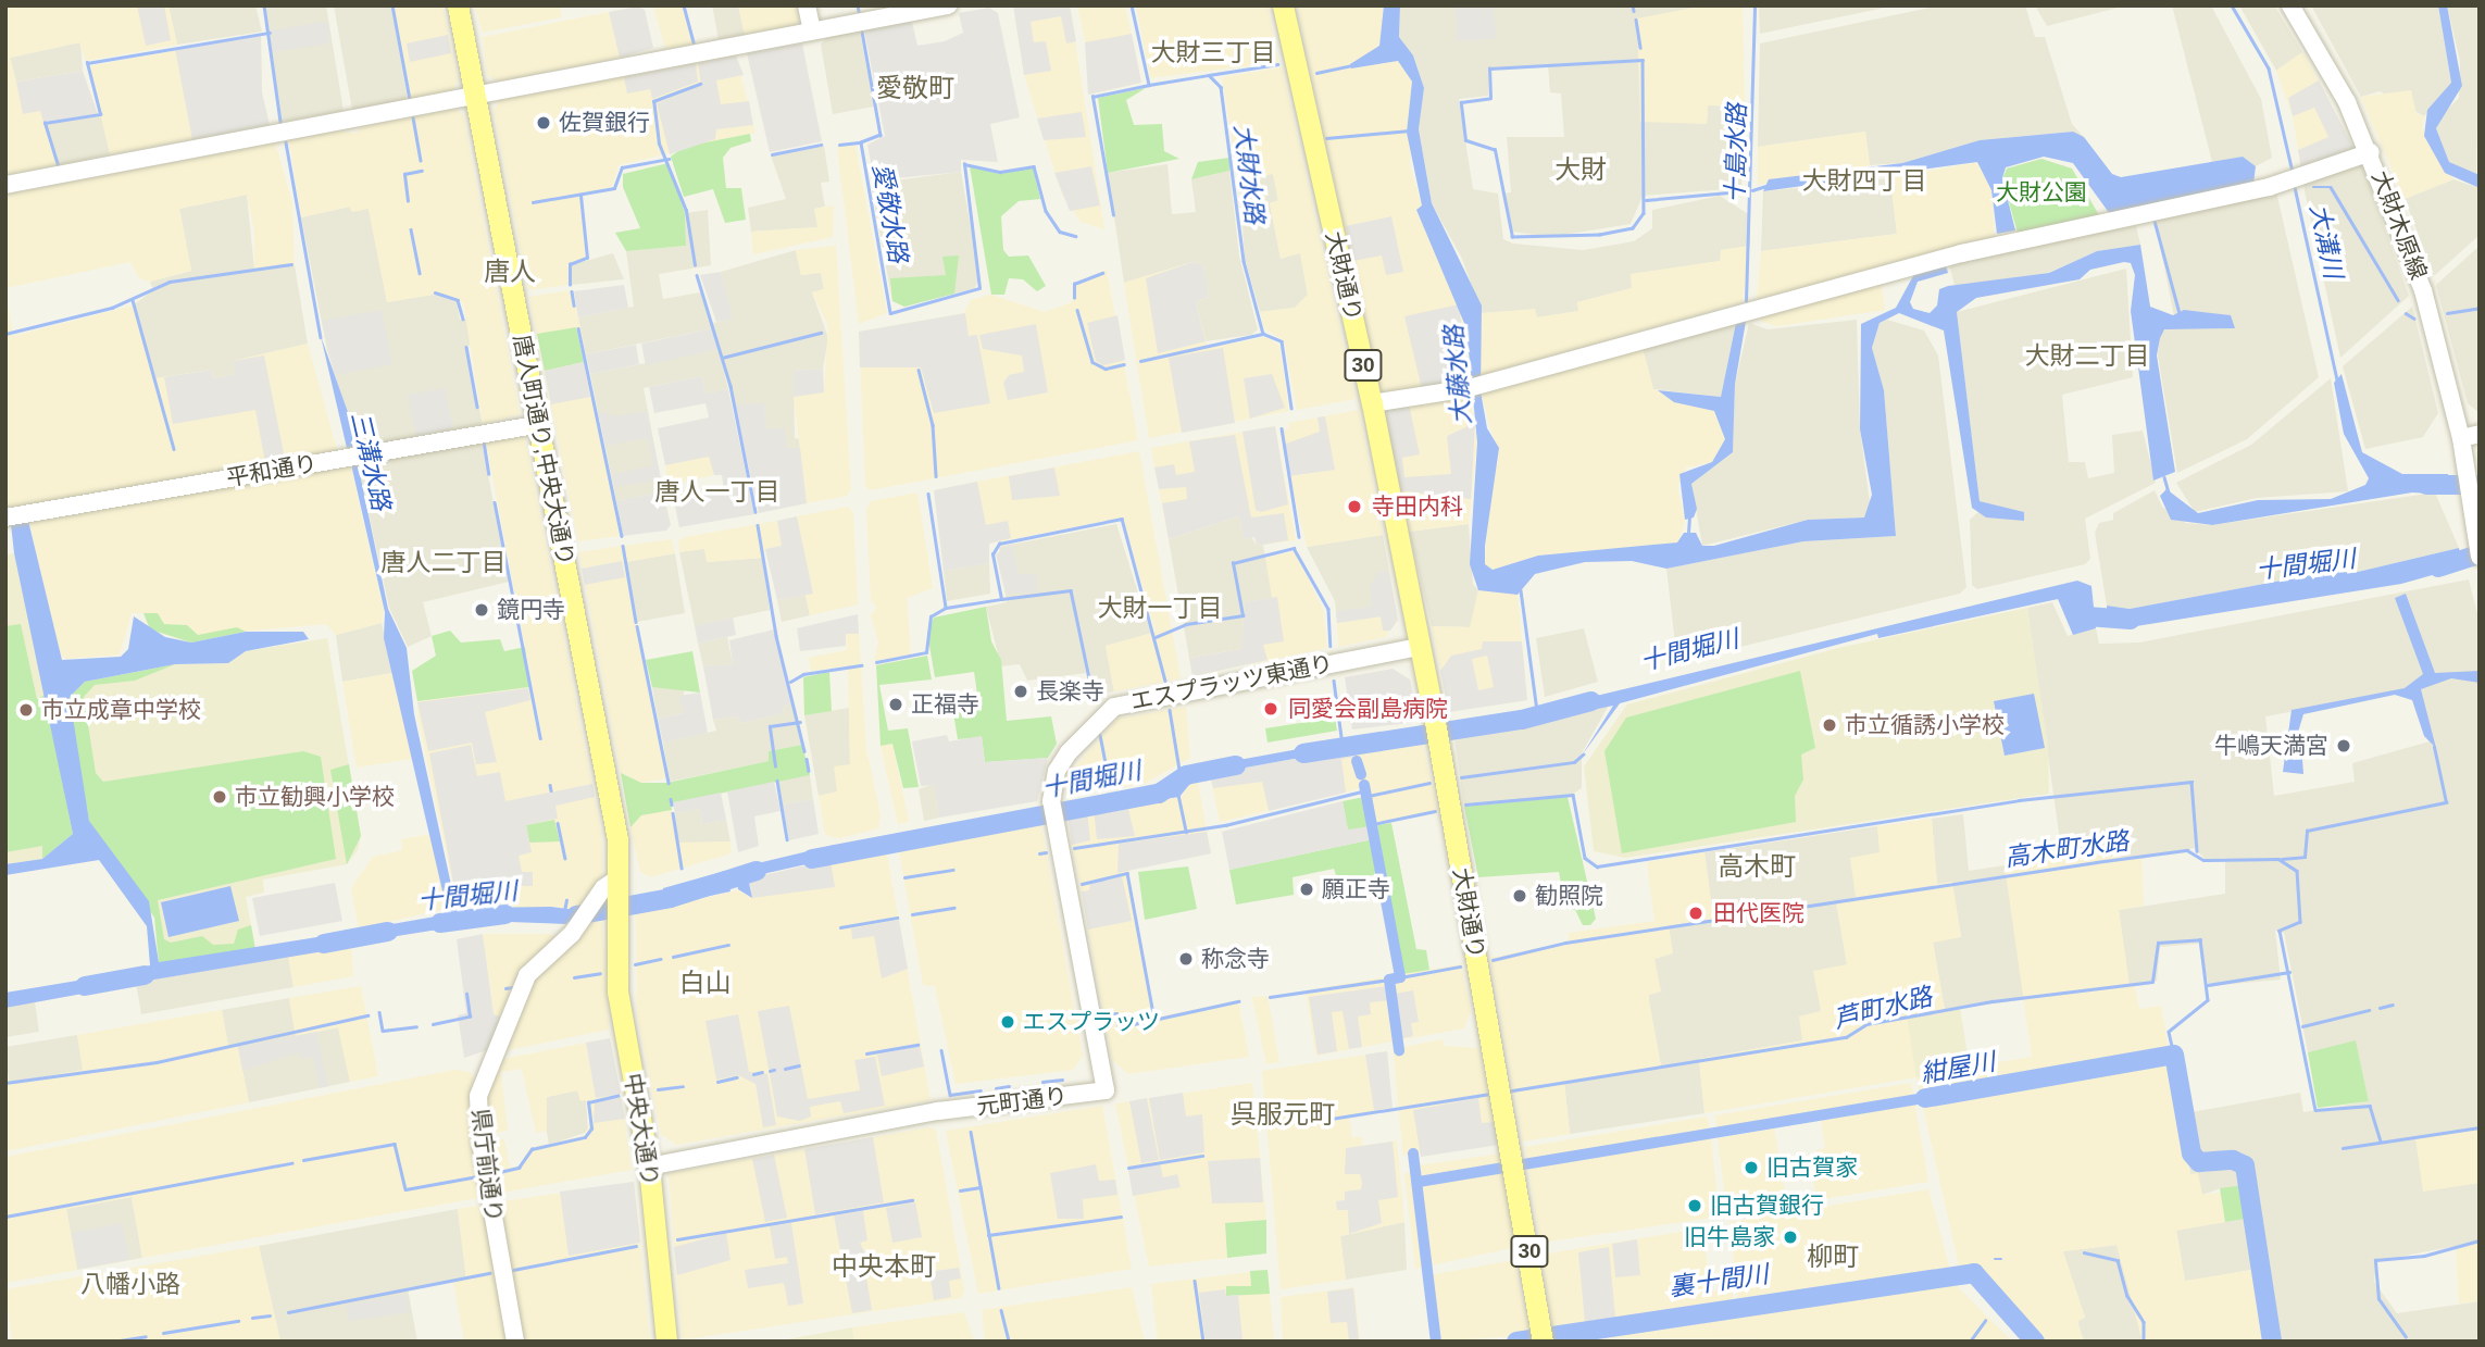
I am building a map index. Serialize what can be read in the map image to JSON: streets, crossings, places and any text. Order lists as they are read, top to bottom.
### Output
{
  "streets": {
    "main road": [
      "大財通り",
      "30",
      "唐人町通り,中央大通り",
      "中央大通り"
    ],
    "street": [
      "大財木原線",
      "平和通り",
      "エスプラッツ東通り",
      "元町通り",
      "県庁前通り"
    ]
  },
  "crossings": [
    ["大財通り", "エスプラッツ東通り"],
    ["唐人町通り,中央大通り", "平和通り"],
    ["唐人町通り,中央大通り", "中央大通り"],
    ["唐人町通り,中央大通り", "県庁前通り"],
    ["エスプラッツ東通り", "元町通り"],
    ["元町通り", "中央大通り"]
  ],
  "districts": [
    "大財三丁目",
    "愛敬町",
    "大財",
    "大財四丁目",
    "唐人",
    "大財二丁目",
    "唐人一丁目",
    "唐人二丁目",
    "大財一丁目",
    "高木町",
    "白山",
    "呉服元町",
    "柳町",
    "中央本町",
    "八幡小路"
  ],
  "water": [
    "十島水路",
    "大財水路",
    "愛敬水路",
    "大溝川",
    "大藤水路",
    "三溝水路",
    "十間堀川",
    "高木町水路",
    "芦町水路",
    "紺屋川",
    "裏十間川"
  ],
  "parks": ["大財公園"],
  "places": [
    "佐賀銀行",
    "寺田内科",
    "鏡円寺",
    "長楽寺",
    "正福寺",
    "同愛会副島病院",
    "市立成章中学校",
    "市立循誘小学校",
    "牛嶋天満宮",
    "市立勧興小学校",
    "願正寺",
    "勧照院",
    "田代医院",
    "称念寺",
    "エスプラッツ",
    "旧古賀家",
    "旧古賀銀行",
    "旧牛島家"
  ]
}
